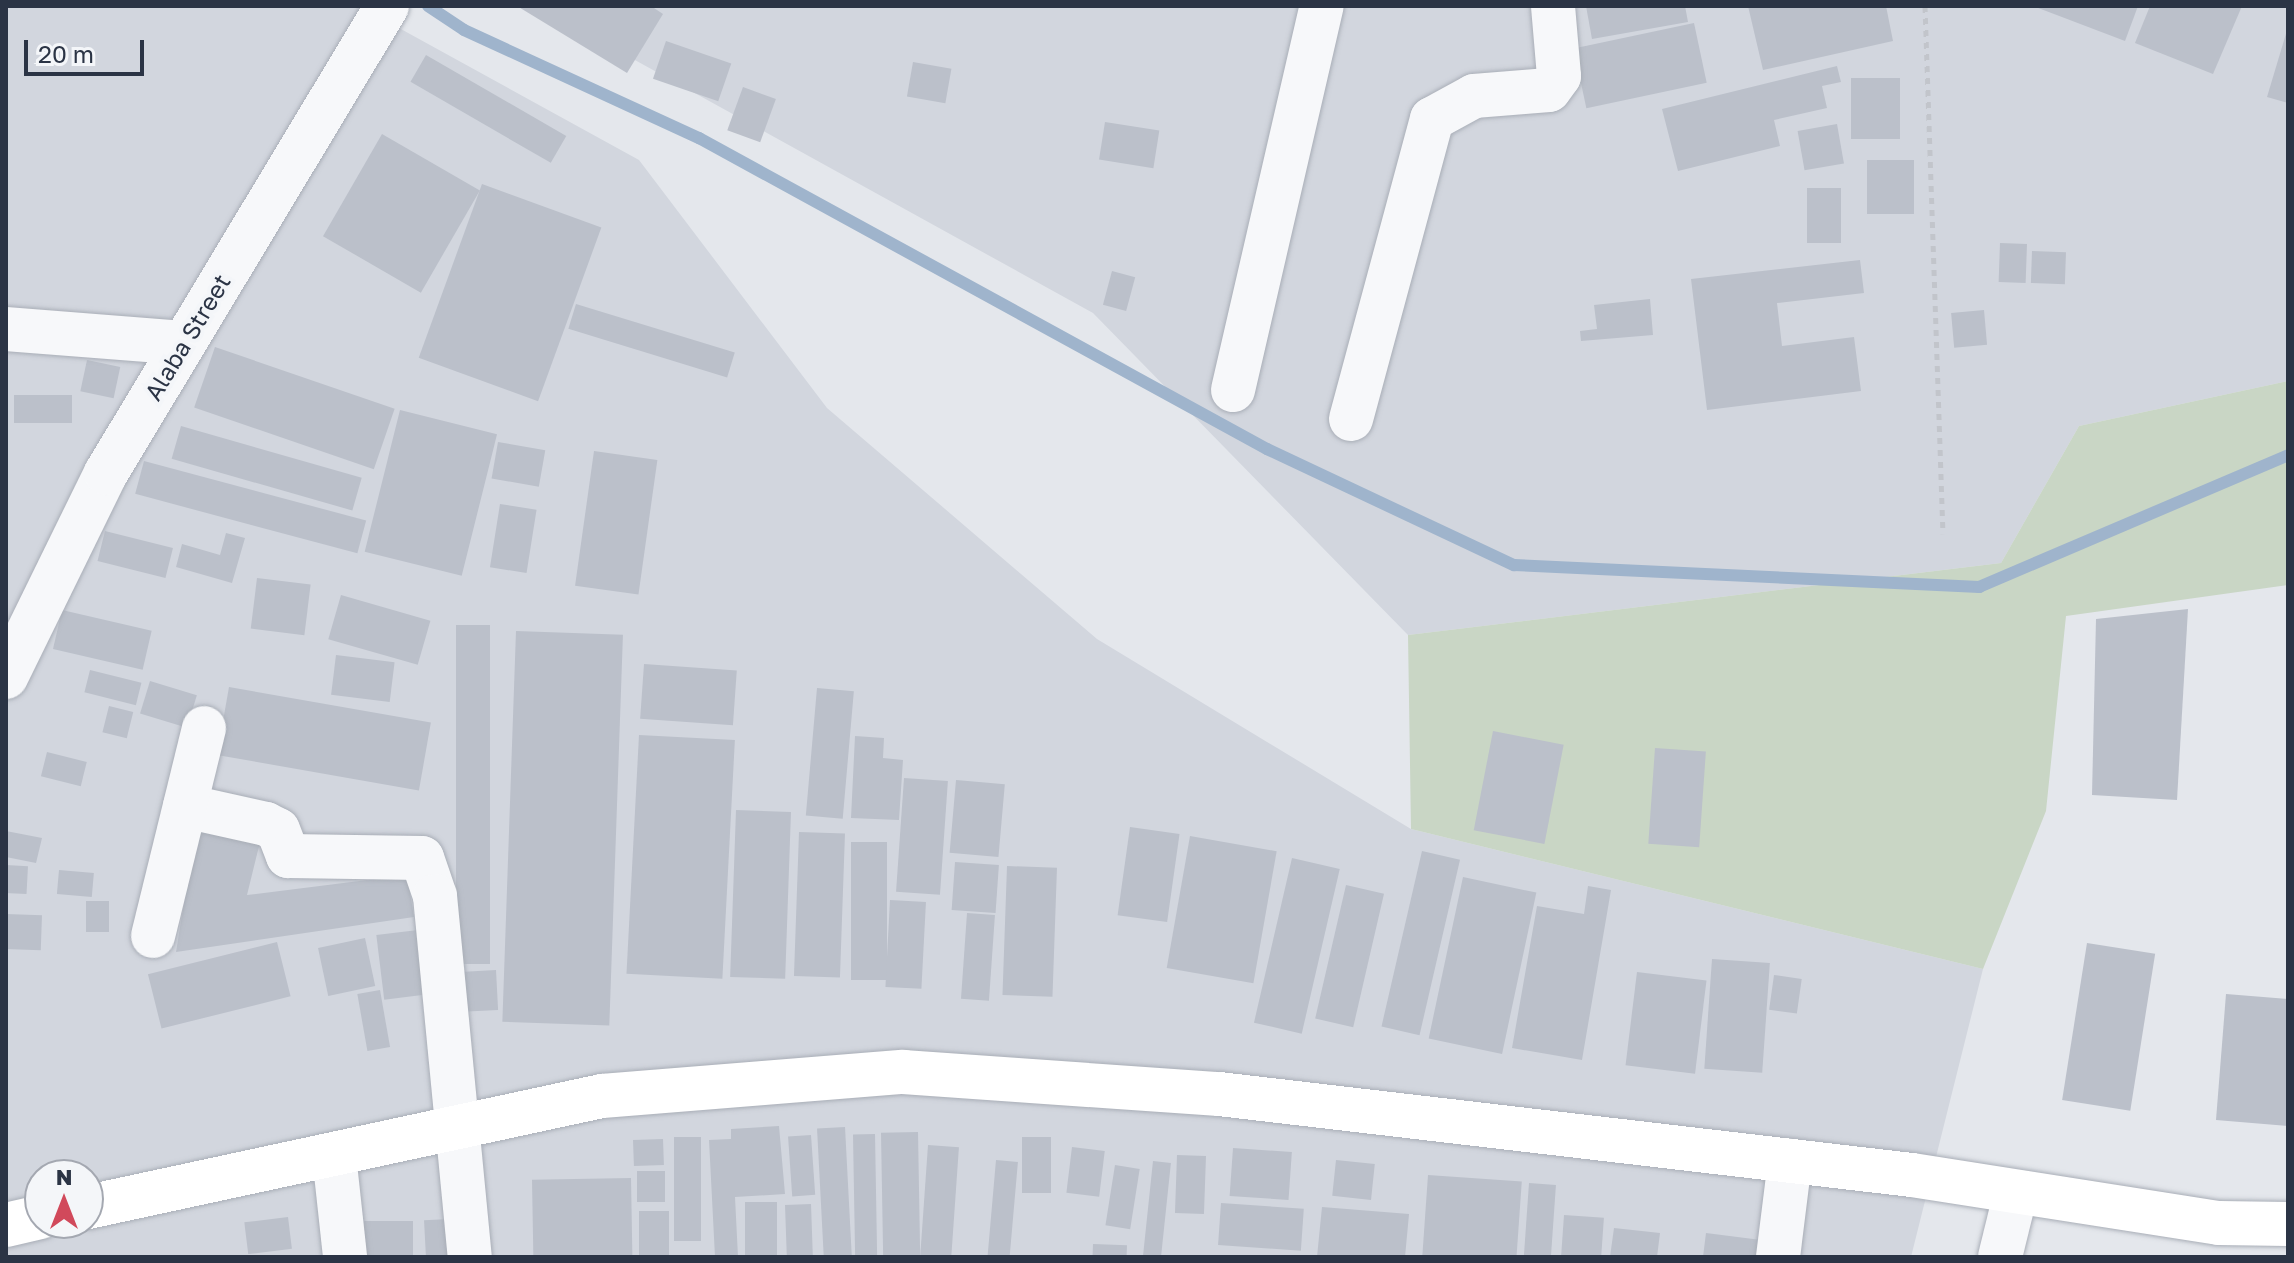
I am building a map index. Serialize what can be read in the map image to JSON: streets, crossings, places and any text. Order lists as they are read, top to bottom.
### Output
{
  "streets": {
    "street": ["Alaba Street"]
  },
  "scale_bar": "20 m",
  "north": "top"
}
